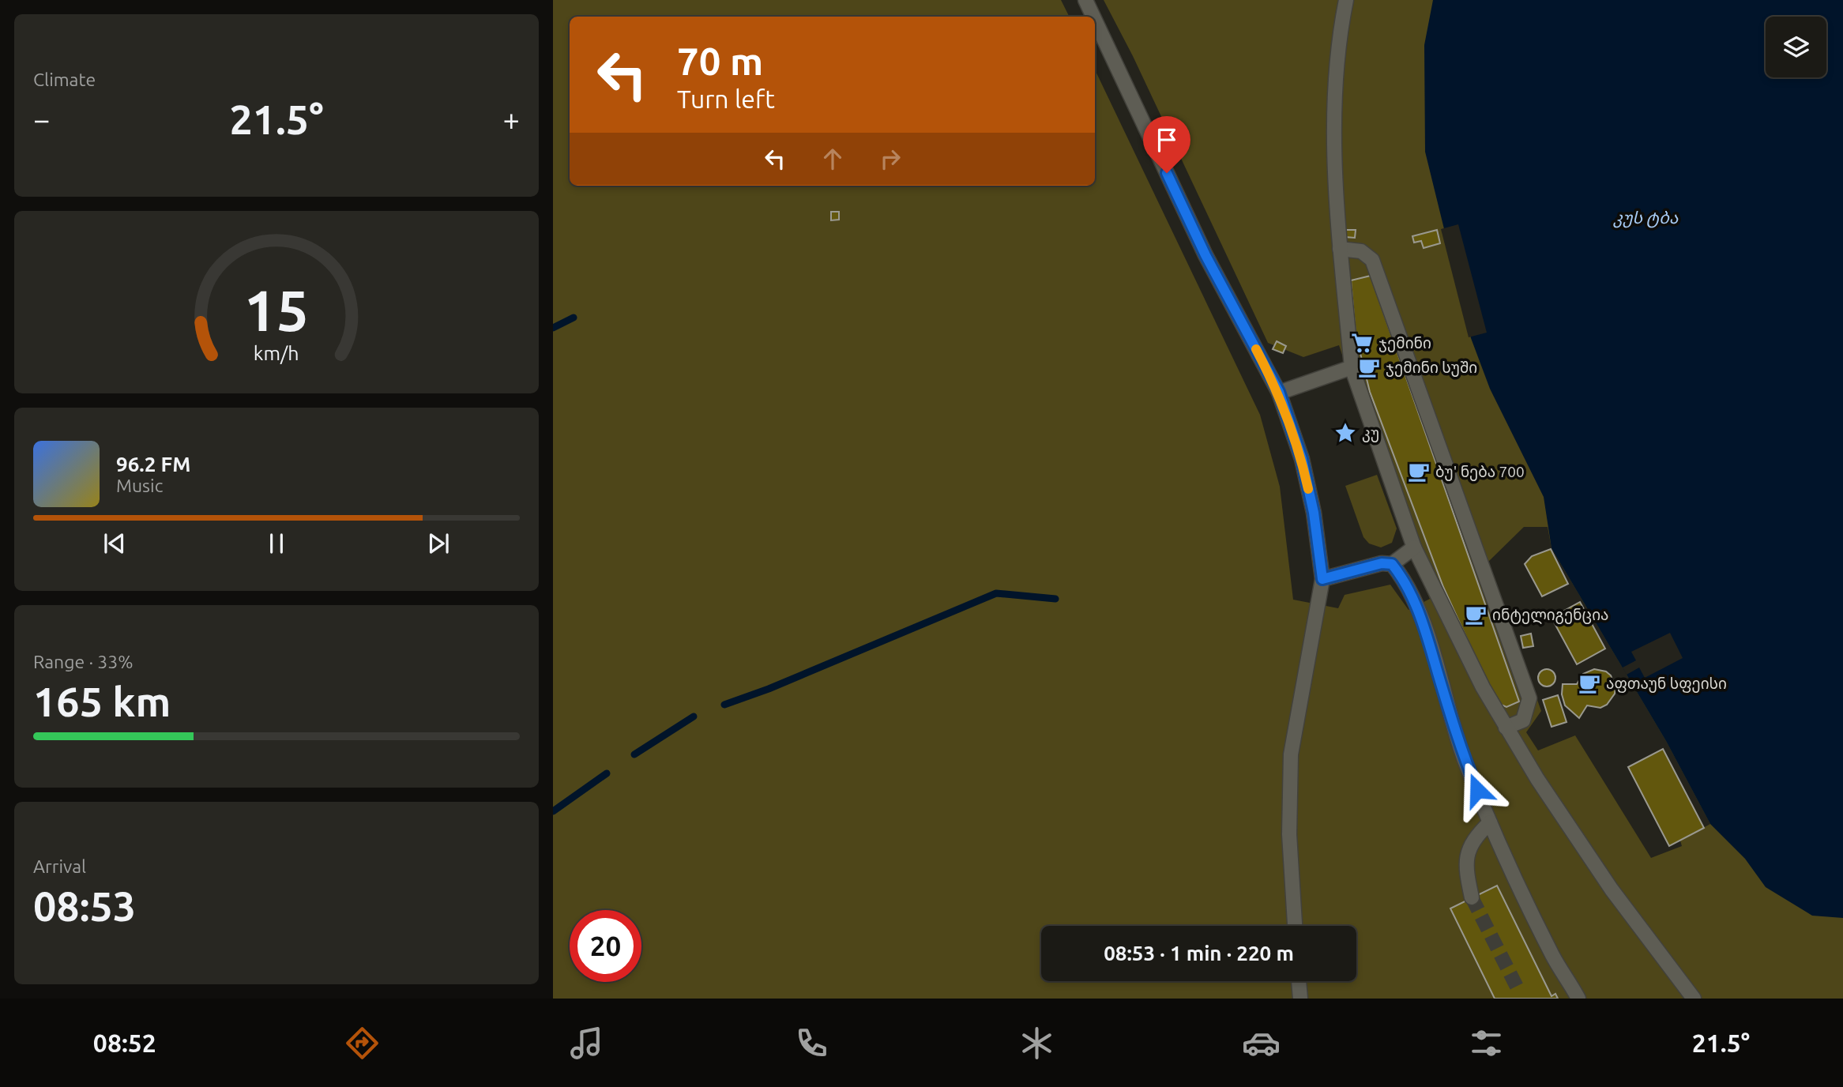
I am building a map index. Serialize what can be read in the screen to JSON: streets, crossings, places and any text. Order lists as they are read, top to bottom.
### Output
{
  "water": ["კუს ტბა"],
  "places": {
    "supermarket": ["ჯემინი"],
    "cafe": [
      "ჯემინი სუში",
      "ბუ' ნება 700",
      "ინტელიგენცია",
      "აფთაუნ სფეისი"
    ],
    "place": ["კუ"]
  },
  "page": {
    "tile": [
      "Climate",
      ["Range · 33%", "165 km"],
      ["Arrival", "08:53"]
    ],
    "turn": ["70 m", "Turn left"],
    "heat": ["−", "21.5°", "+"],
    "song": ["96.2 FM", "Music"],
    "limit": "20",
    "trip": "08:53 · 1 min · 220 m",
    "tabs": ["08:52", "21.5°"],
    "gauge": ["15", "km/h"]
  }
}
